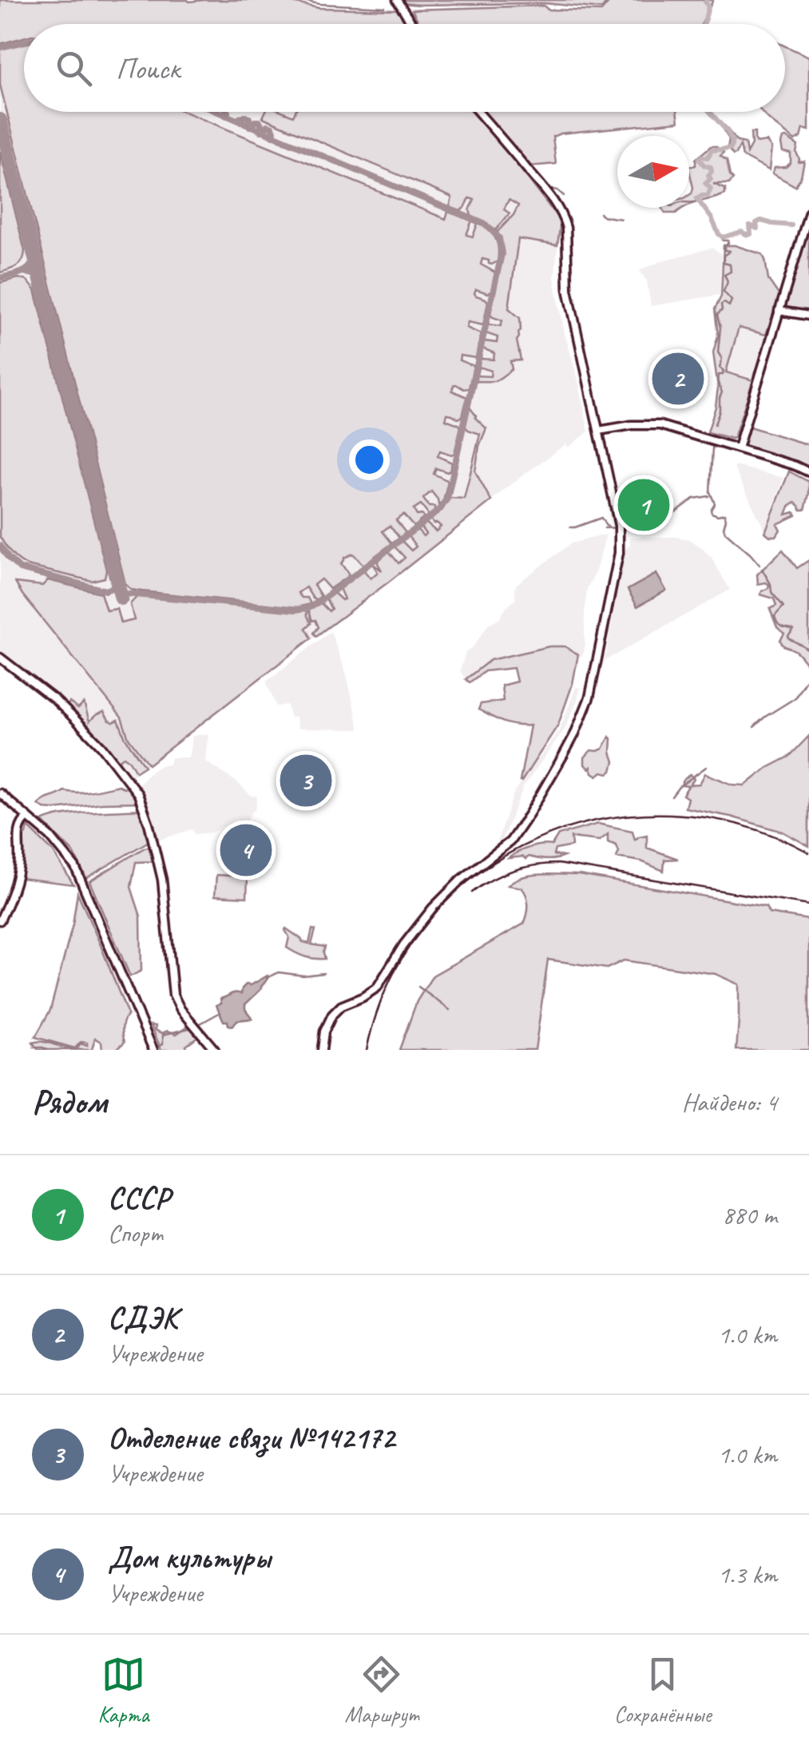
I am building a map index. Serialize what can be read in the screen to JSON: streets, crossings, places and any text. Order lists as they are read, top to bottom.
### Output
{
  "north": "right",
  "page": {
    "search": "Поиск",
    "pins": [
      "2",
      "1",
      "3",
      "4"
    ],
    "heading": ["Рядом", "Найдено: 4"],
    "list": [
      {
        "mark": "1",
        "name": "СССР",
        "note": "Спорт",
        "value": "880 m"
      },
      {
        "mark": "2",
        "name": "СДЭК",
        "note": "Учреждение",
        "value": "1.0 km"
      },
      {
        "mark": "3",
        "name": "Отделение связи №142172",
        "note": "Учреждение",
        "value": "1.0 km"
      },
      {
        "mark": "4",
        "name": "Дом культуры",
        "note": "Учреждение",
        "value": "1.3 km"
      }
    ],
    "nav": ["Карта", "Маршрут", "Сохранённые"]
  }
}
